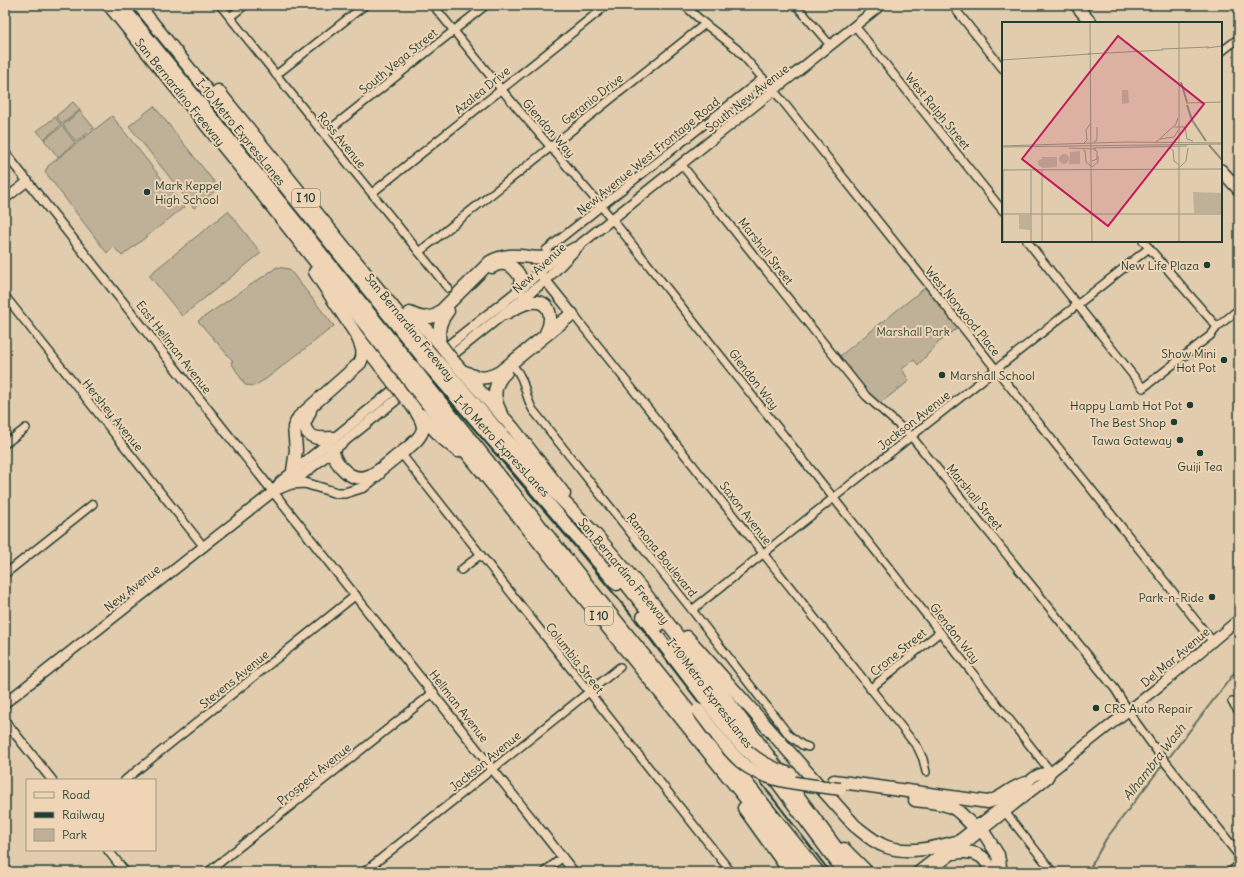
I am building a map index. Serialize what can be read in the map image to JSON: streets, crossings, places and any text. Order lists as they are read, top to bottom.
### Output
{
  "streets": {
    "highway": ["San Bernardino Freeway", "I-10 Metro ExpressLanes", "I 10"],
    "main road": [
      "South New Avenue",
      "New Avenue",
      "Saxon Avenue",
      "Del Mar Avenue"
    ],
    "street": [
      "South Vega Street",
      "Azalea Drive",
      "Geranio Drive",
      "West Ralph Street",
      "Glendon Way",
      "Ross Avenue",
      "New Avenue West Frontage Road",
      "Marshall Street",
      "West Norwood Place",
      "East Hellman Avenue",
      "Hershey Avenue",
      "Jackson Avenue",
      "Ramona Boulevard",
      "Crone Street",
      "Columbia Street",
      "Stevens Avenue",
      "Hellman Avenue",
      "Prospect Avenue"
    ]
  },
  "crossings": [
    ["South Vega Street", "Glendon Way"],
    ["South Vega Street", "Ross Avenue"],
    ["Azalea Drive", "Glendon Way"],
    ["Azalea Drive", "Ross Avenue"],
    ["San Bernardino Freeway", "I-10 Metro ExpressLanes"],
    ["South New Avenue", "West Ralph Street"],
    ["South New Avenue", "Glendon Way"],
    ["South New Avenue", "Marshall Street"],
    ["South New Avenue", "West Norwood Place"],
    ["Geranio Drive", "Glendon Way"],
    ["Geranio Drive", "Ross Avenue"],
    ["Geranio Drive", "West Norwood Place"],
    ["Glendon Way", "New Avenue West Frontage Road"],
    ["Glendon Way", "Jackson Avenue"],
    ["Glendon Way", "Crone Street"],
    ["Glendon Way", "Del Mar Avenue"],
    ["New Avenue West Frontage Road", "West Norwood Place"],
    ["Marshall Street", "Jackson Avenue"],
    ["Marshall Street", "Del Mar Avenue"],
    ["New Avenue", "East Hellman Avenue"],
    ["New Avenue", "Hershey Avenue"],
    ["New Avenue", "Saxon Avenue"],
    ["West Norwood Place", "Jackson Avenue"],
    ["West Norwood Place", "Del Mar Avenue"],
    ["East Hellman Avenue", "Hellman Avenue"],
    ["Jackson Avenue", "Saxon Avenue"],
    ["Jackson Avenue", "Ramona Boulevard"],
    ["Jackson Avenue", "Columbia Street"],
    ["Jackson Avenue", "Hellman Avenue"],
    ["Saxon Avenue", "Crone Street"],
    ["Stevens Avenue", "Hellman Avenue"],
    ["Hellman Avenue", "Prospect Avenue"]
  ],
  "water": ["Alhambra Wash"],
  "parks": ["Marshall Park"],
  "places": [
    "Mark Keppel High School",
    "New Life Plaza",
    "Show Mini Hot Pot",
    "Marshall School",
    "Happy Lamb Hot Pot",
    "The Best Shop",
    "Tawa Gateway",
    "Guiji Tea",
    "Park-n-Ride",
    "CRS Auto Repair"
  ],
  "legend": ["Road", "Railway", "Park"]
}
